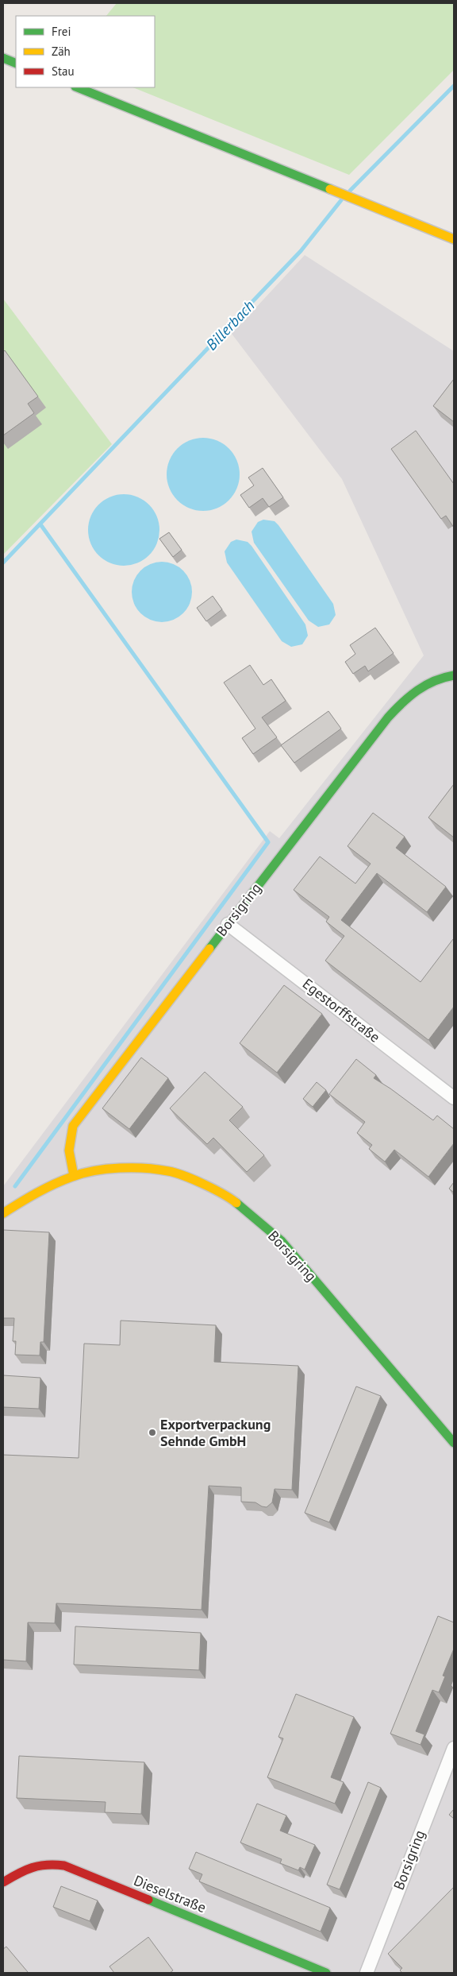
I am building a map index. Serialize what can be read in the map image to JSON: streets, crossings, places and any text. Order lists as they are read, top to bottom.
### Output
{
  "streets": {
    "street": ["Borsigring", "Egestorffstraße", "Dieselstraße"]
  },
  "crossings": [
    ["Borsigring", "Egestorffstraße"]
  ],
  "water": ["Billerbach"],
  "places": ["Exportverpackung Sehnde GmbH"],
  "legend": ["Frei", "Zäh", "Stau"]
}
